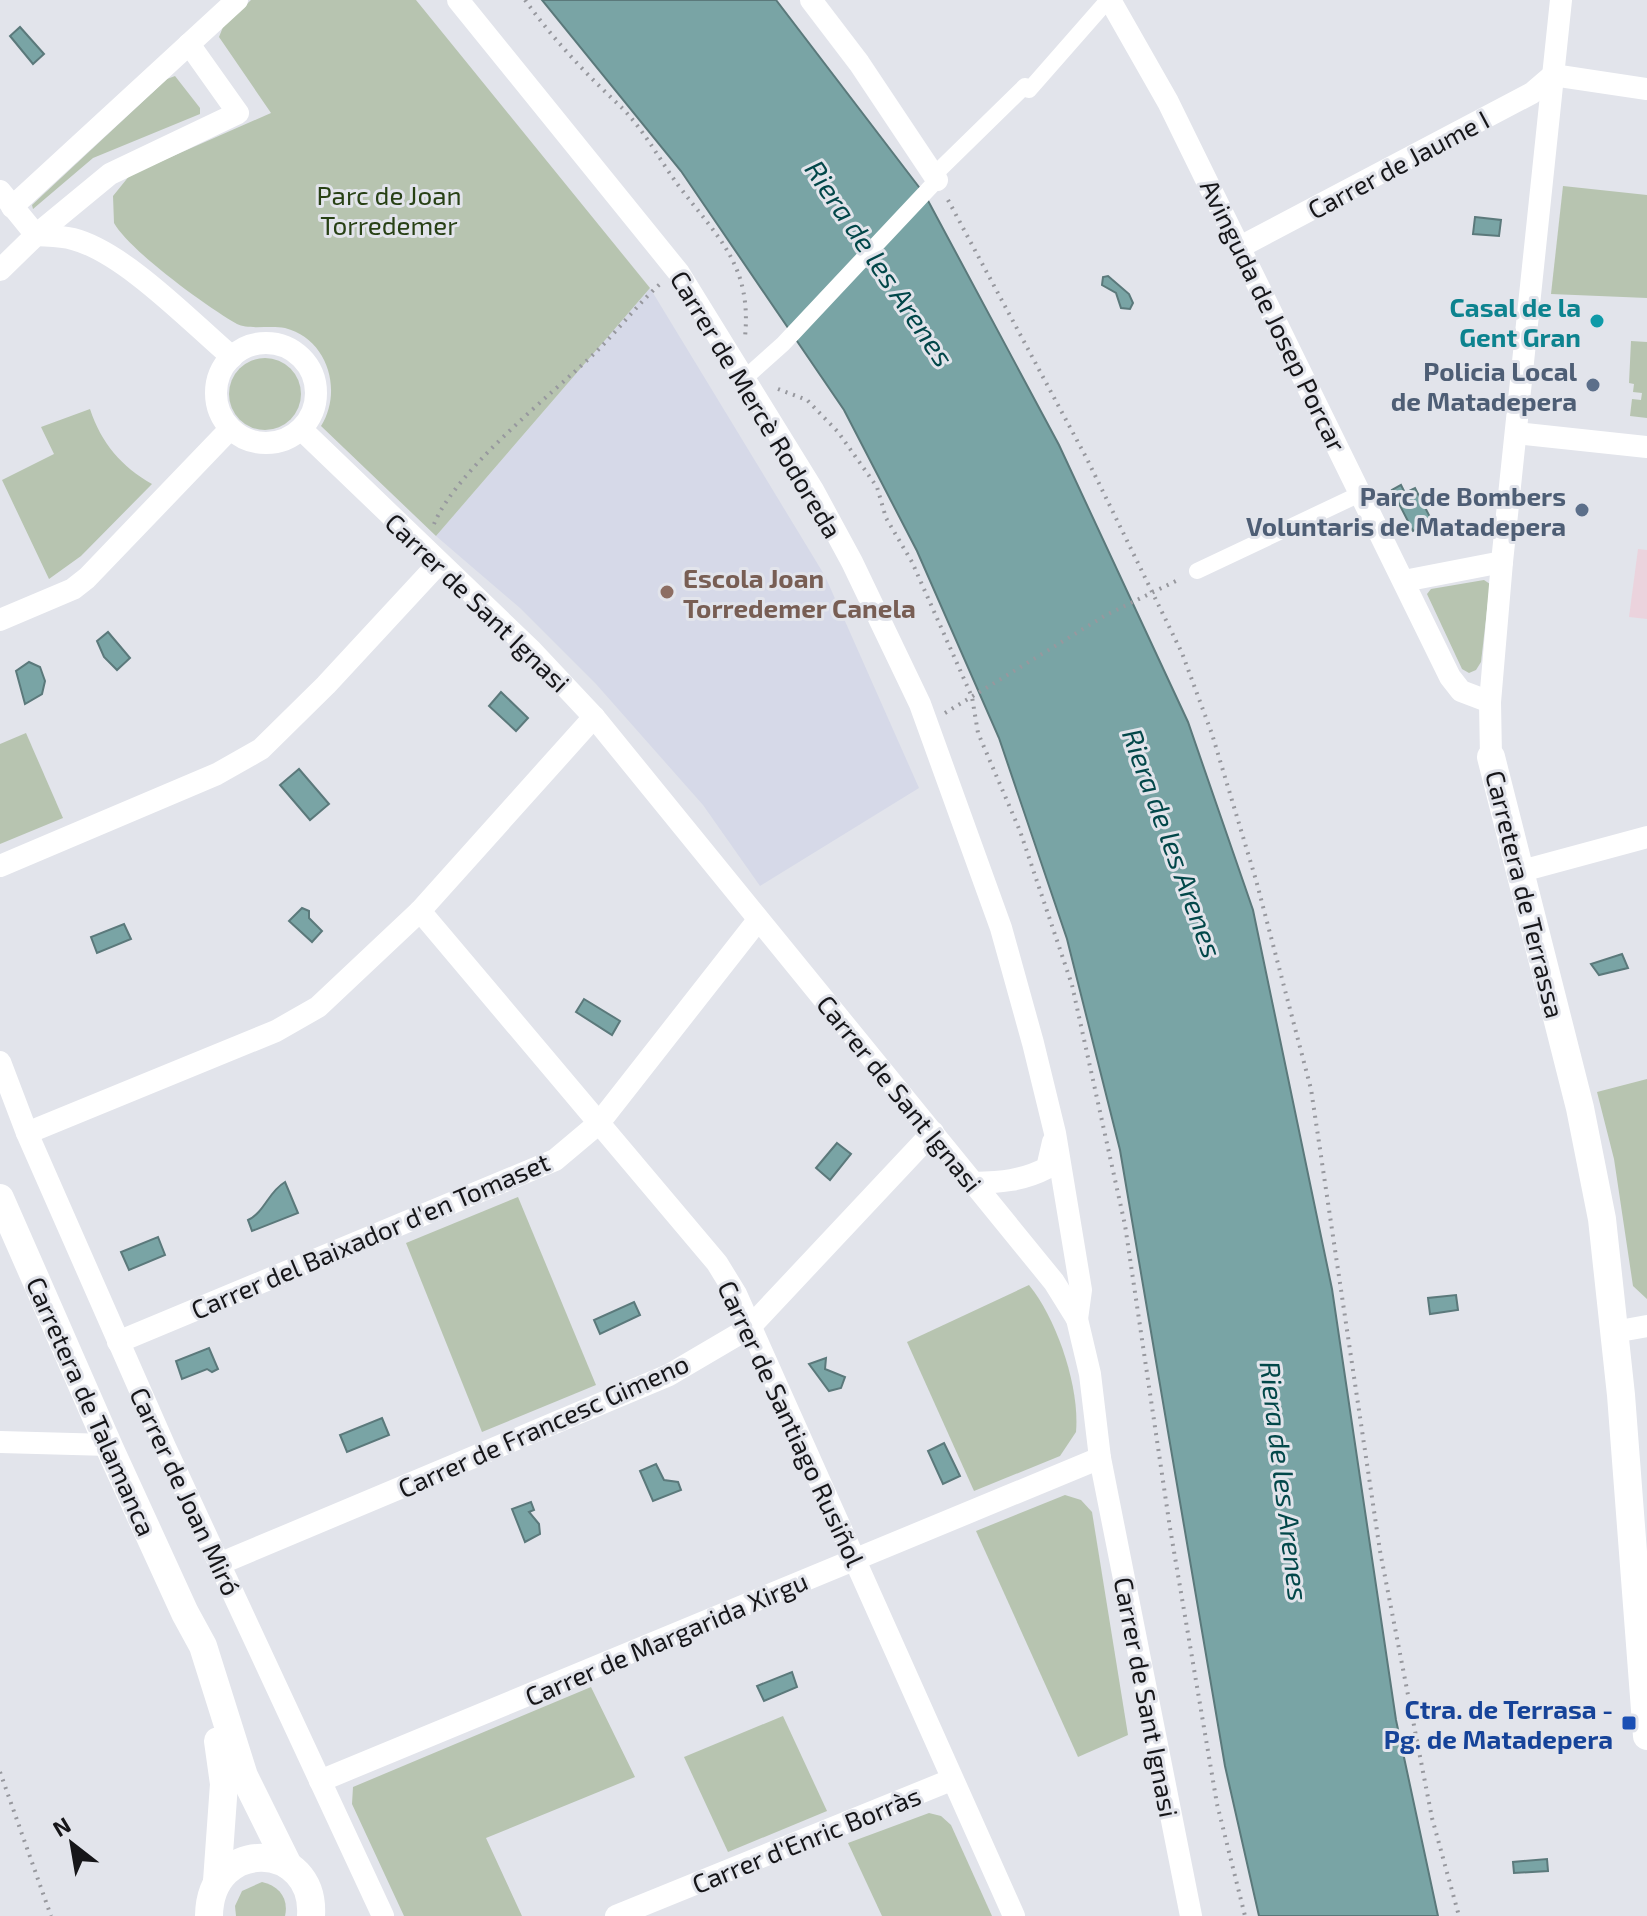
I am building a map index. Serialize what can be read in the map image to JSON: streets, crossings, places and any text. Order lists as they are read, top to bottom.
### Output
{
  "streets": {
    "street": [
      "Carrer de Jaume I",
      "Avinguda de Josep Porcar",
      "Carrer de Mercè Rodoreda",
      "Carrer de Sant Ignasi",
      "Carretera de Terrassa",
      "Carrer del Baixador d'en Tomaset",
      "Carretera de Talamanca",
      "Carrer de Santiago Rusiñol",
      "Carrer de Francesc Gimeno",
      "Carrer de Joan Miró",
      "Carrer de Margarida Xirgu",
      "Carrer d'Enric Borràs"
    ]
  },
  "crossings": [
    ["Carrer de Jaume I", "Avinguda de Josep Porcar"],
    ["Carrer de Jaume I", "Carretera de Terrassa"],
    ["Avinguda de Josep Porcar", "Carretera de Terrassa"],
    ["Carrer de Mercè Rodoreda", "Carrer de Sant Ignasi"],
    ["Carrer de Sant Ignasi", "Carrer del Baixador d'en Tomaset"],
    ["Carrer de Sant Ignasi", "Carrer de Francesc Gimeno"],
    ["Carrer de Sant Ignasi", "Carrer de Margarida Xirgu"],
    ["Carrer del Baixador d'en Tomaset", "Carrer de Santiago Rusiñol"],
    ["Carrer del Baixador d'en Tomaset", "Carrer de Joan Miró"],
    ["Carrer de Santiago Rusiñol", "Carrer de Francesc Gimeno"],
    ["Carrer de Santiago Rusiñol", "Carrer de Margarida Xirgu"],
    ["Carrer de Santiago Rusiñol", "Carrer d'Enric Borràs"],
    ["Carrer de Francesc Gimeno", "Carrer de Joan Miró"],
    ["Carrer de Joan Miró", "Carrer de Margarida Xirgu"]
  ],
  "water": ["Riera de les Arenes"],
  "parks": ["Parc de Joan Torredemer"],
  "places": {
    "other": [
      "Casal de la Gent Gran",
      "Policia Local de Matadepera",
      "Parc de Bombers Voluntaris de Matadepera",
      "Escola Joan Torredemer Canela"
    ],
    "transit": ["Ctra. de Terrasa - Pg. de Matadepera"]
  },
  "north": "top left"
}
